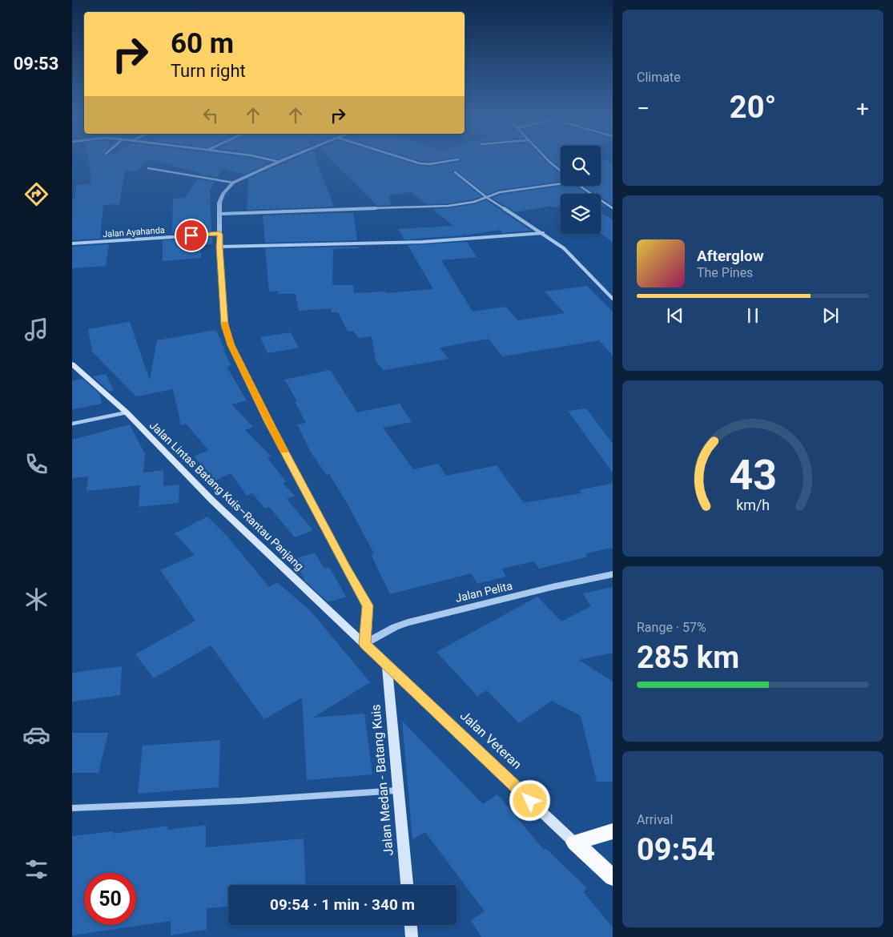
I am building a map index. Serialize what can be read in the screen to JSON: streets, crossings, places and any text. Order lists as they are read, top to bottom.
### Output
{
  "streets": {
    "highway": ["Jalan Veteran"],
    "main road": ["Jalan Lintas Batang Kuis–Rantau Panjang", "Jalan Medan - Batang Kuis"],
    "street": ["Jalan Ayahanda", "Jalan Pelita"]
  },
  "crossings": [
    ["Jalan Lintas Batang Kuis–Rantau Panjang", "Jalan Pelita"],
    ["Jalan Lintas Batang Kuis–Rantau Panjang", "Jalan Veteran"],
    ["Jalan Pelita", "Jalan Veteran"],
    ["Jalan Veteran", "Jalan Medan - Batang Kuis"]
  ],
  "page": {
    "tabs": "09:53",
    "tile": [
      "Climate",
      ["Range · 57%", "285 km"],
      ["Arrival", "09:54"]
    ],
    "turn": ["60 m", "Turn right"],
    "heat": ["−", "20°", "+"],
    "song": ["Afterglow", "The Pines"],
    "limit": "50",
    "trip": "09:54 · 1 min · 340 m",
    "gauge": ["43", "km/h"]
  }
}
